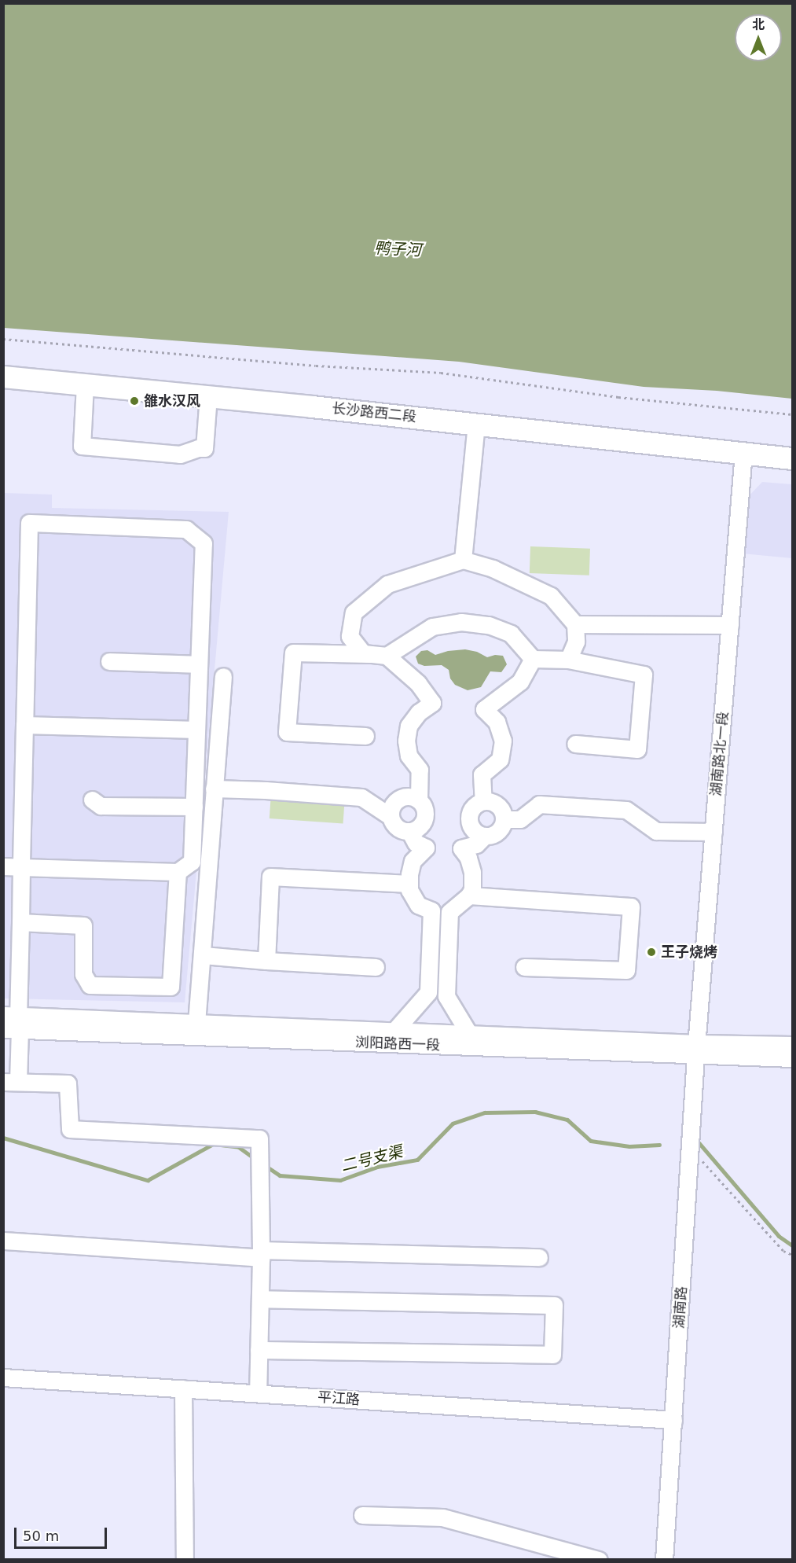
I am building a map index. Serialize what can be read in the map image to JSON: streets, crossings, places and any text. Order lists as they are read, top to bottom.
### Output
{
  "streets": {
    "main road": ["长沙路西二段"],
    "street": [
      "湖南路北一段",
      "浏阳路西一段",
      "湖南路",
      "平江路"
    ]
  },
  "crossings": [
    ["长沙路西二段", "湖南路北一段"],
    ["湖南路北一段", "浏阳路西一段"],
    ["湖南路北一段", "湖南路"],
    ["浏阳路西一段", "湖南路"],
    ["湖南路", "平江路"]
  ],
  "water": ["鸭子河", "二号支渠"],
  "places": ["雒水汉风", "王子烧烤"],
  "scale_bar": "50 m",
  "north": "top"
}
